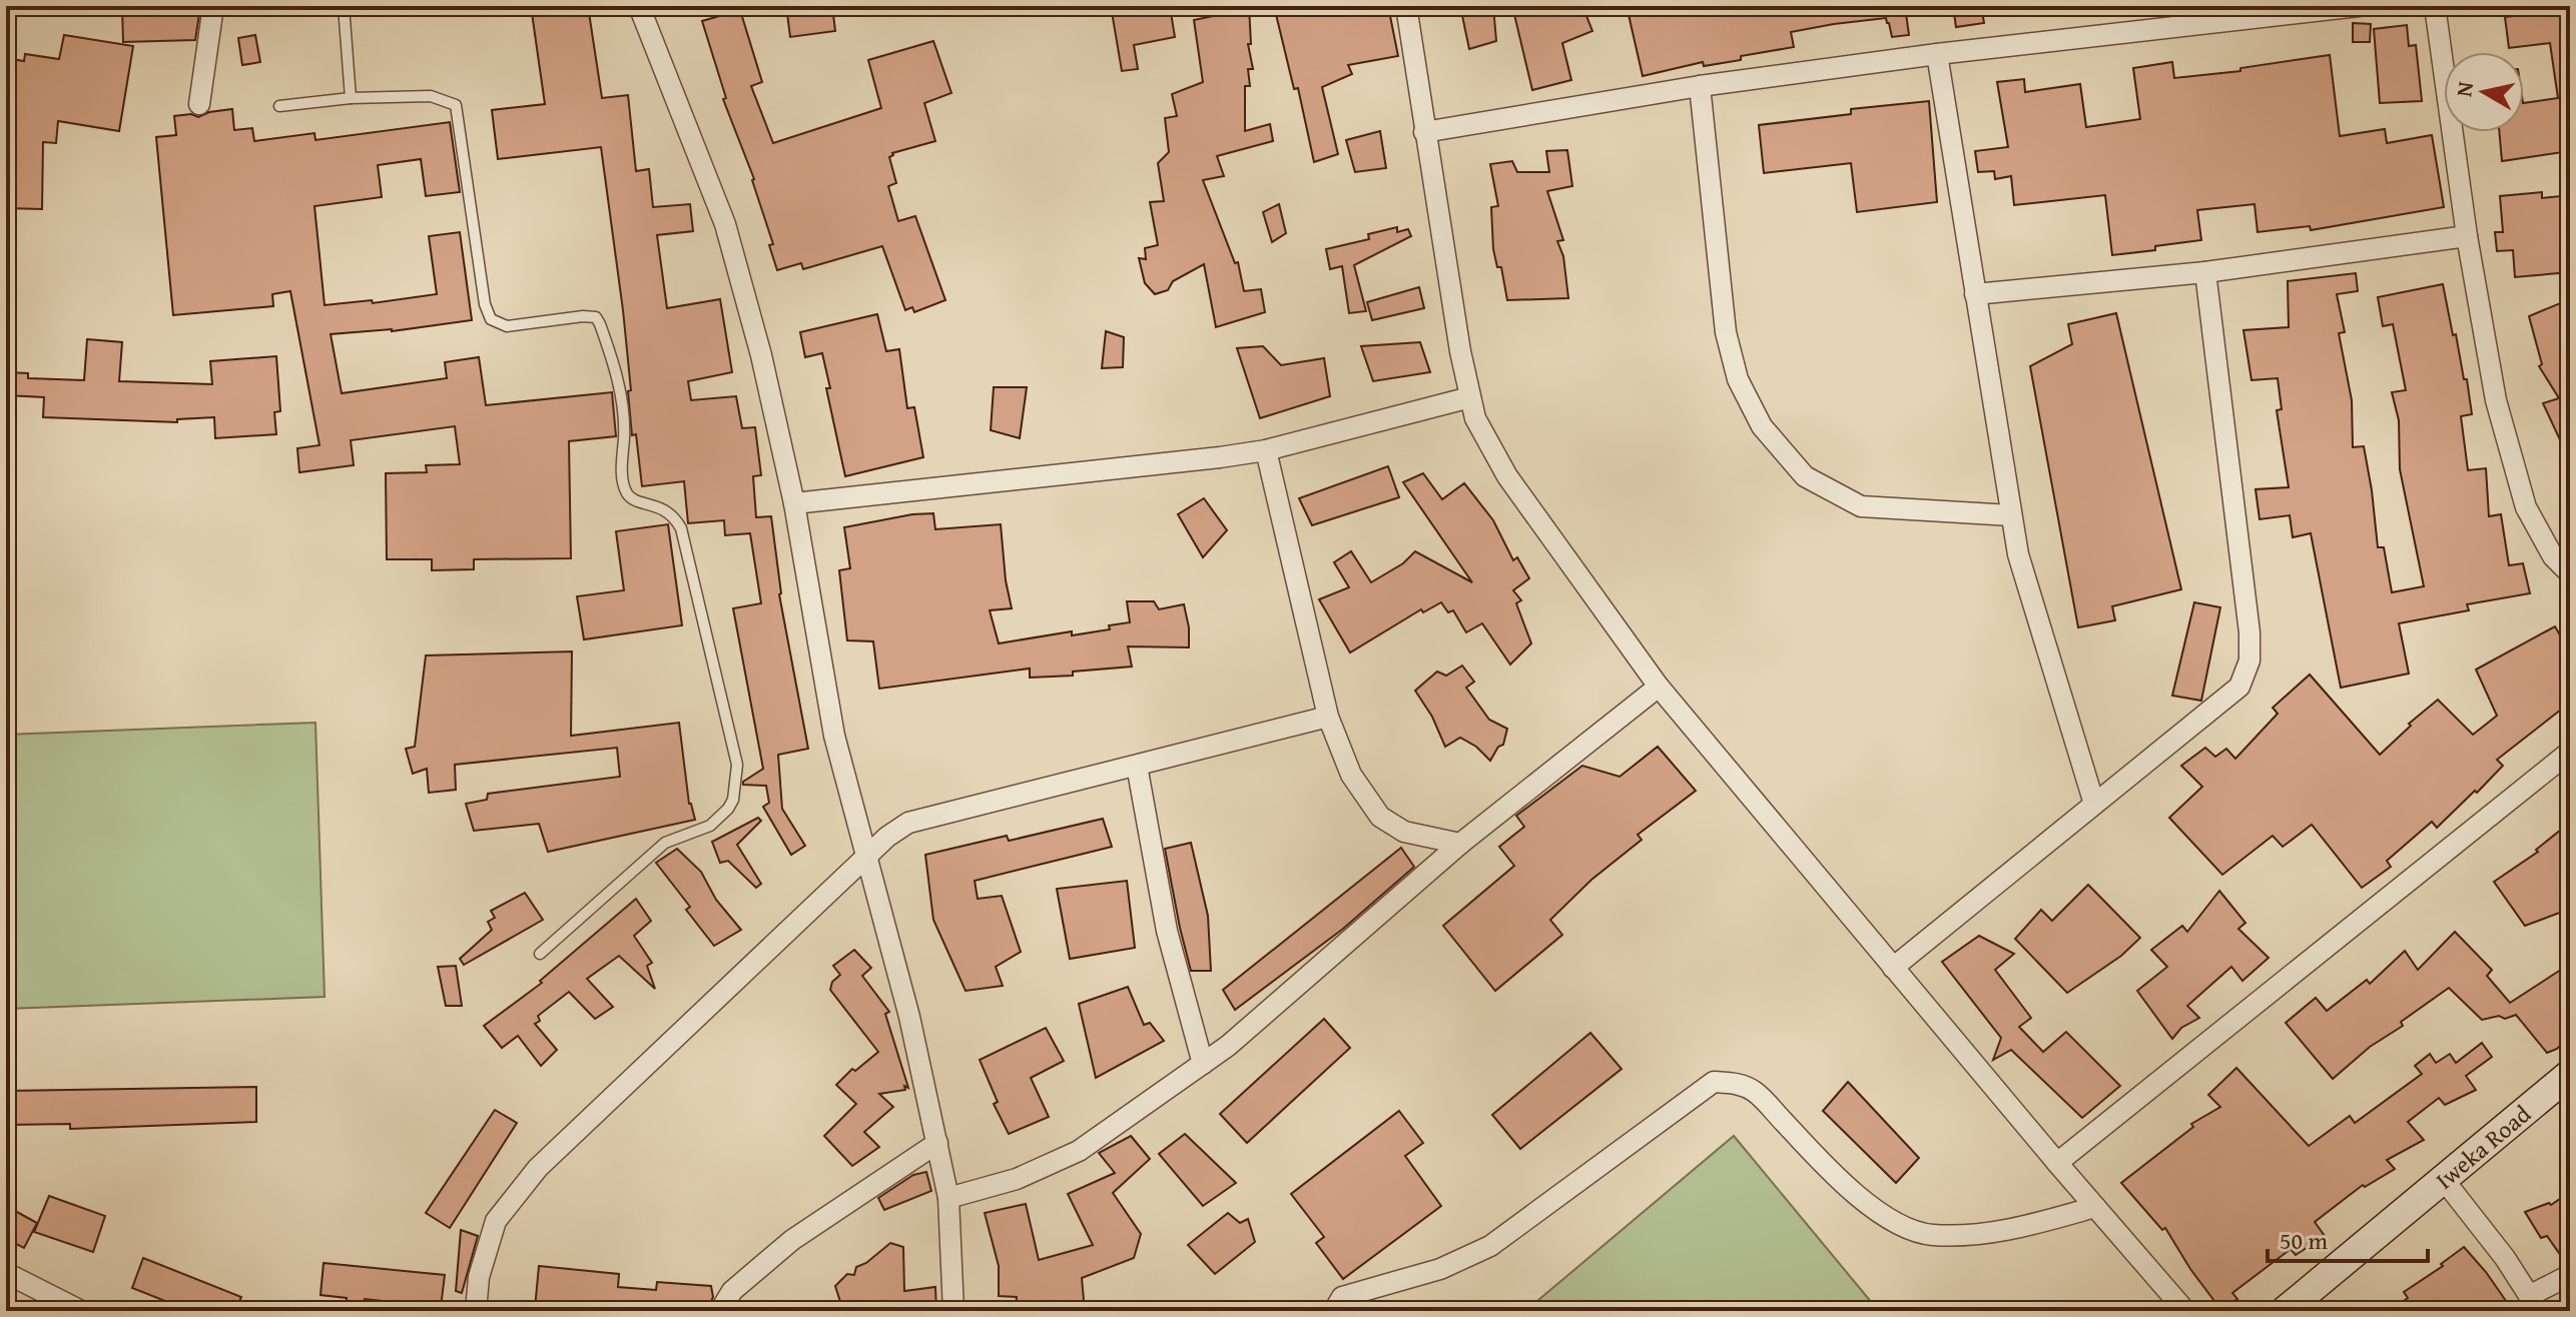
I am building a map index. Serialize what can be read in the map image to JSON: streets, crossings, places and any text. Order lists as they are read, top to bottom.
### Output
{
  "streets": {
    "main road": ["Iweka Road"]
  },
  "scale_bar": "50 m",
  "north": "left"
}
